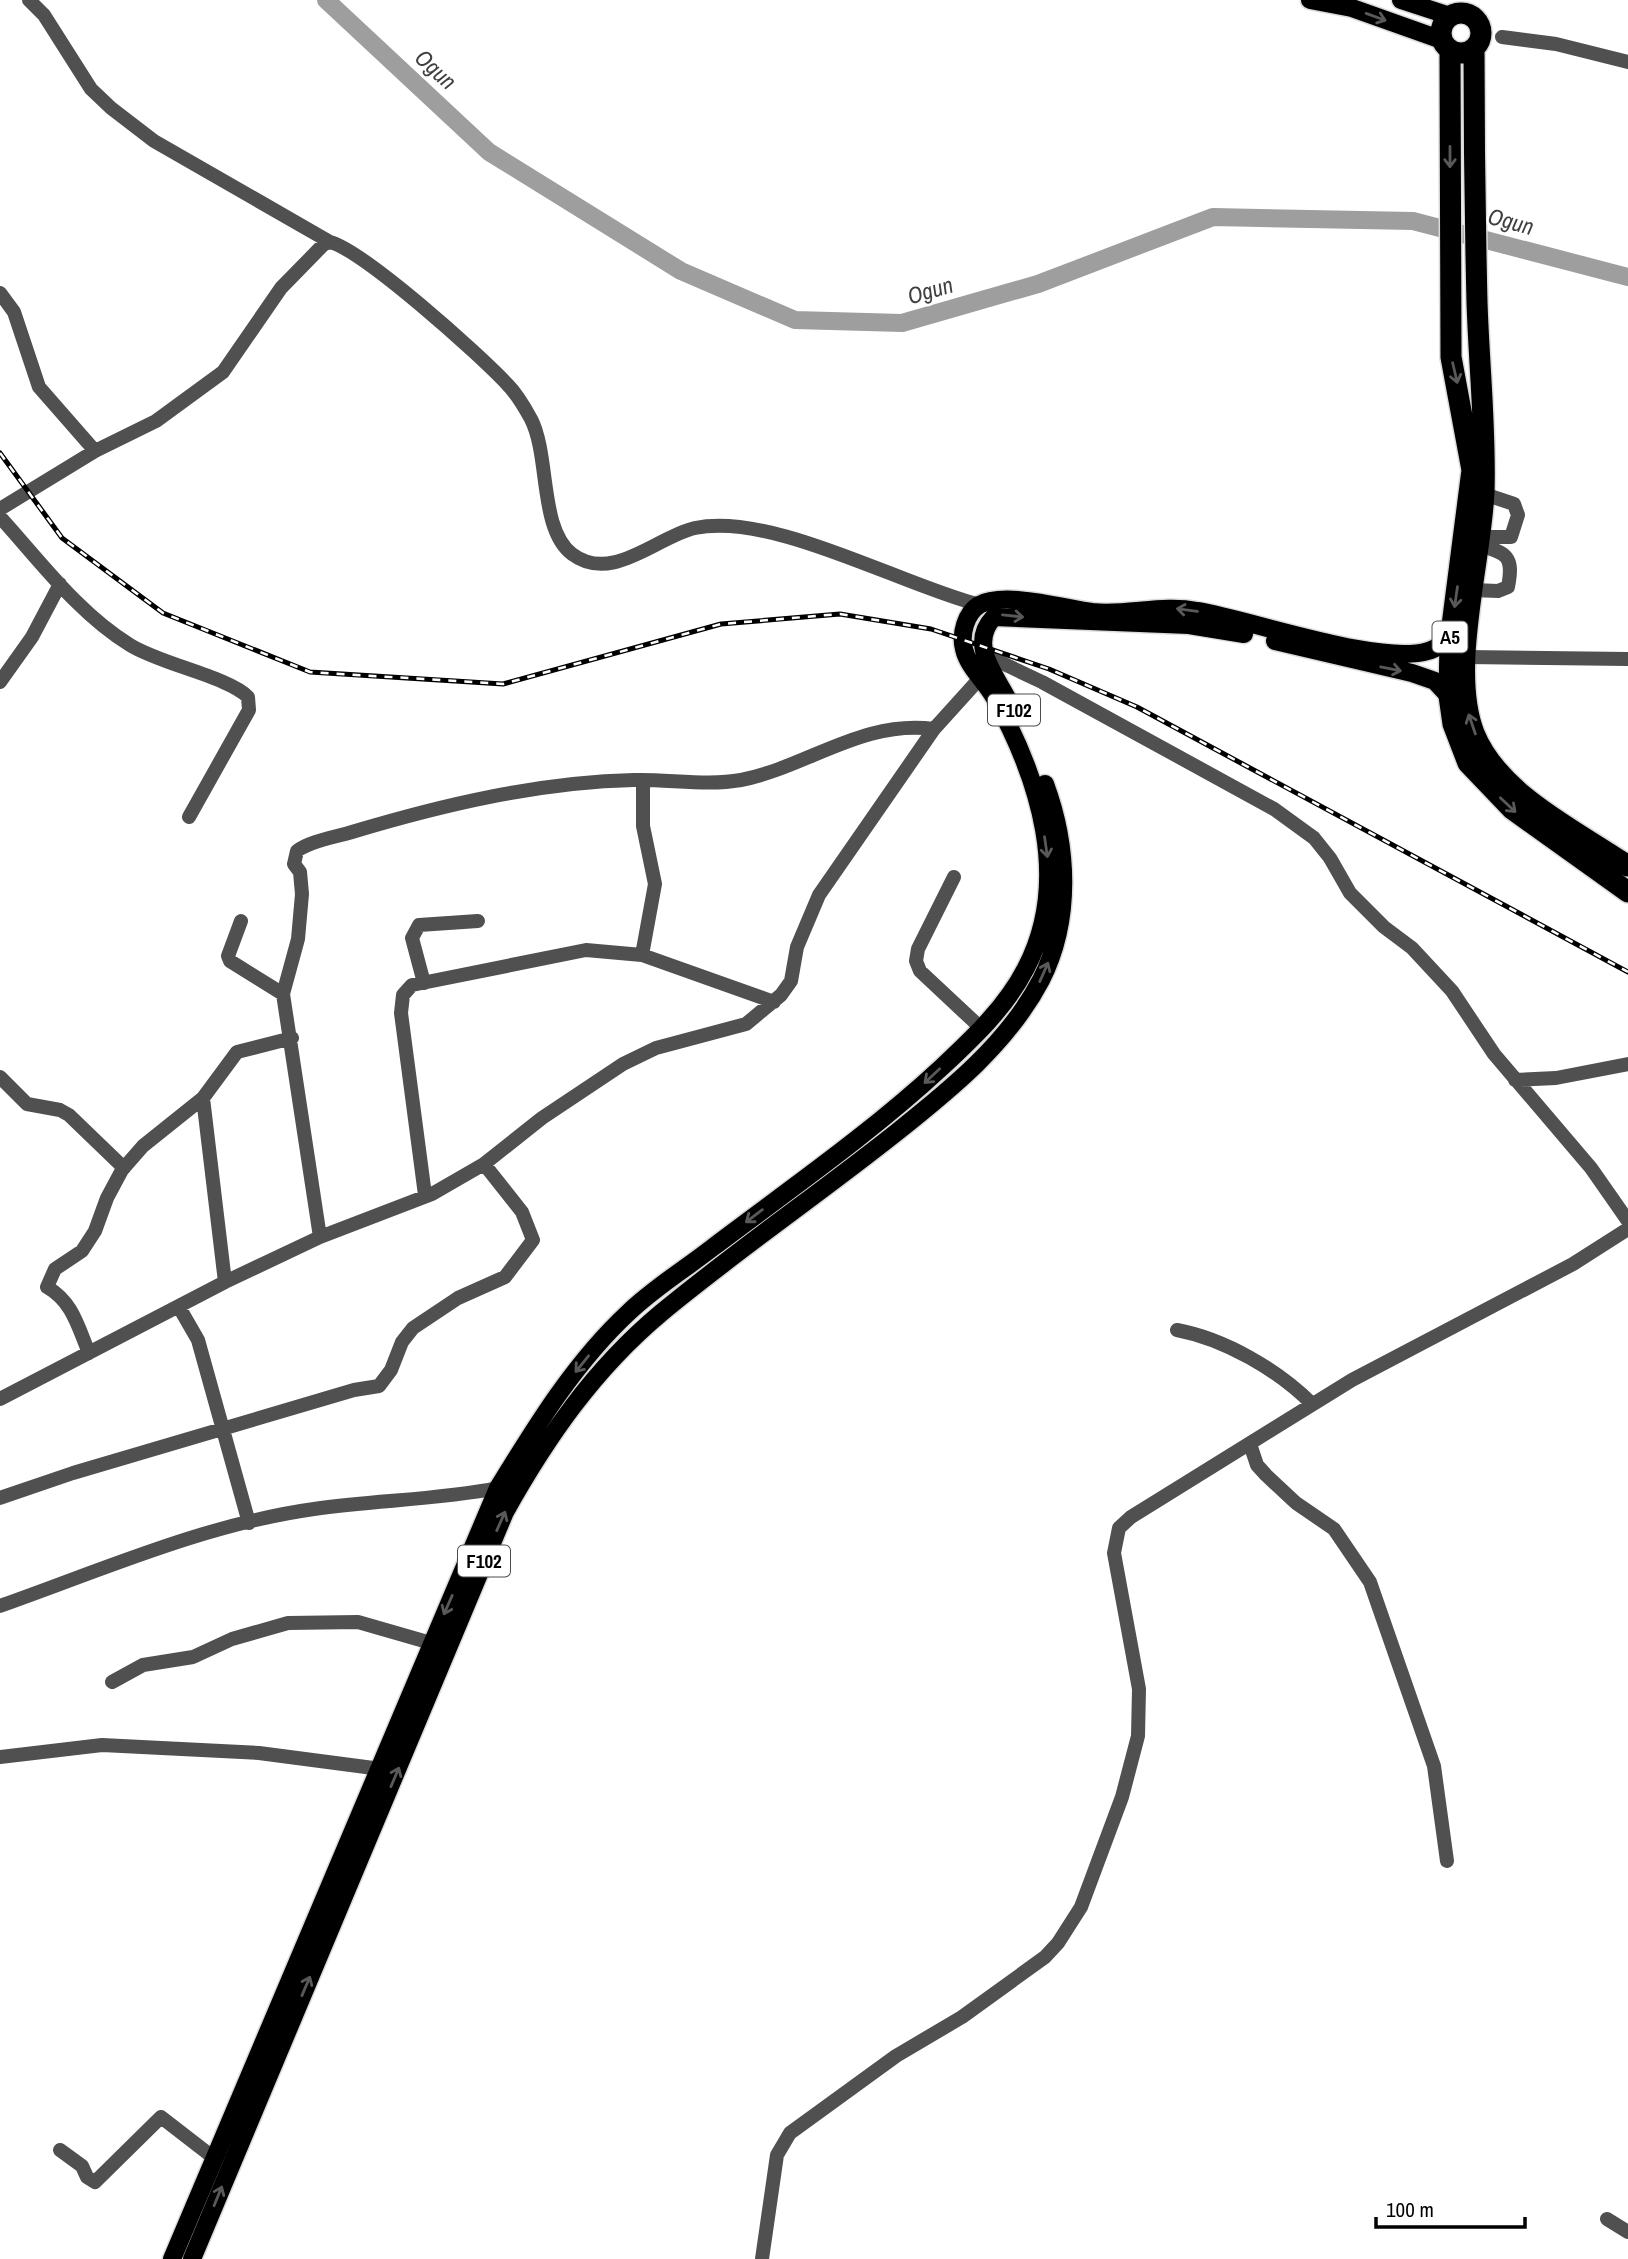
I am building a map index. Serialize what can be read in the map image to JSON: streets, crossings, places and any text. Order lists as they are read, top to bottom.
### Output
{
  "streets": {
    "highway": ["A5"],
    "main road": ["F102"]
  },
  "water": ["Ogun"],
  "scale_bar": "100 m"
}
